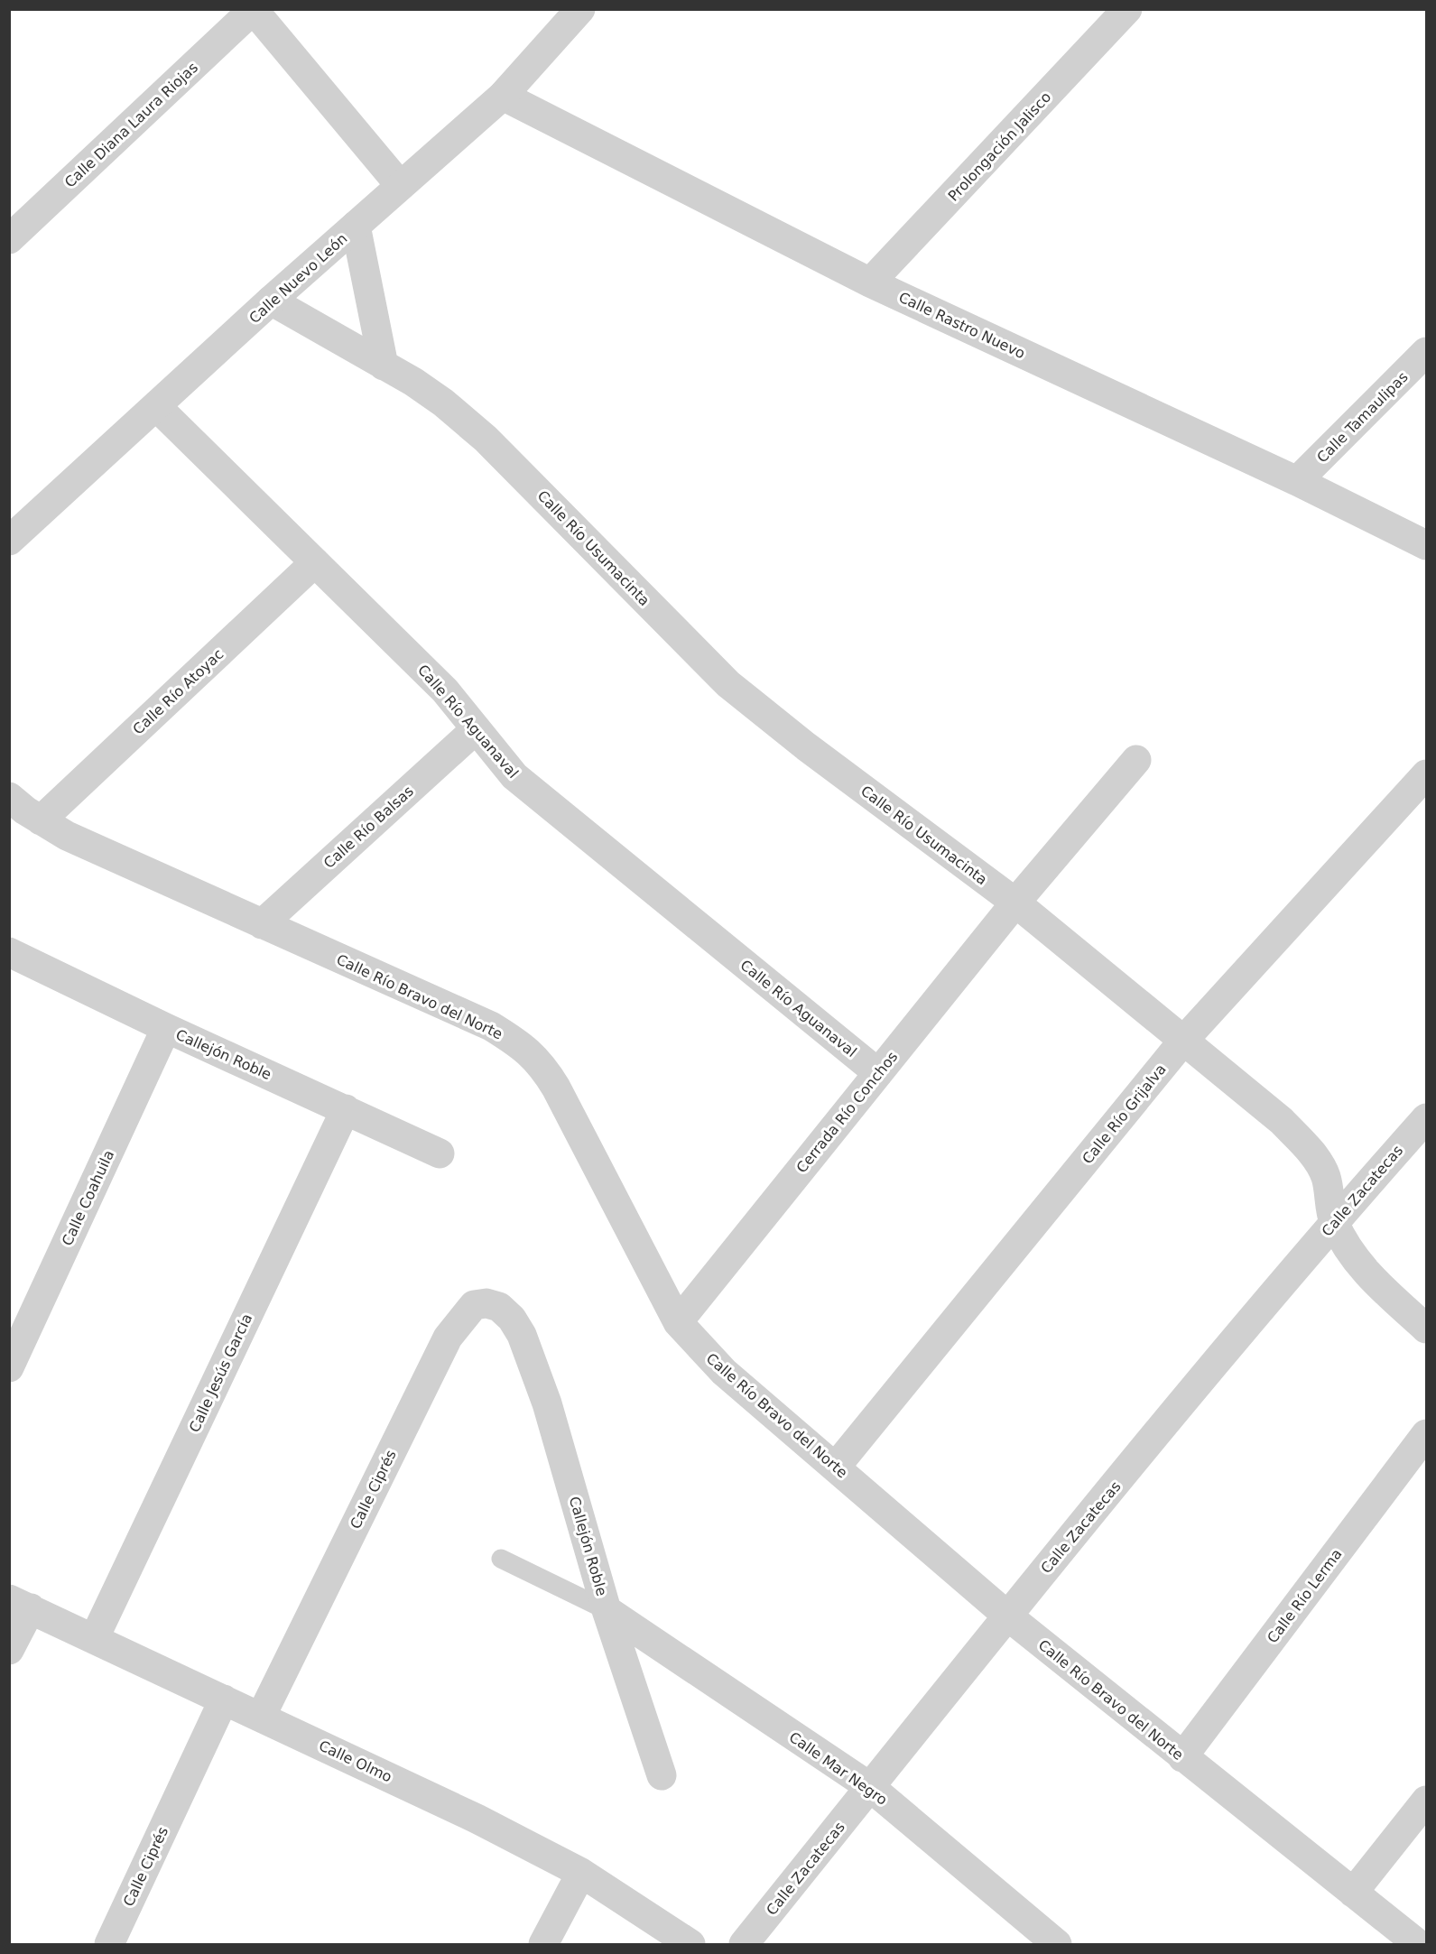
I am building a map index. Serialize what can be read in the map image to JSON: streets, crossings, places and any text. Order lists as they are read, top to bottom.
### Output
{
  "streets": {
    "street": [
      "Calle Diana Laura Riojas",
      "Prolongación Jalisco",
      "Calle Nuevo León",
      "Calle Rastro Nuevo",
      "Calle Tamaulipas",
      "Calle Río Usumacinta",
      "Calle Río Atoyac",
      "Calle Río Aguanaval",
      "Calle Río Balsas",
      "Calle Río Bravo del Norte",
      "Callejón Roble",
      "Cerrada Río Conchos",
      "Calle Río Grijalva",
      "Calle Zacatecas",
      "Calle Coahuila",
      "Calle Jesús García",
      "Calle Ciprés",
      "Calle Río Lerma",
      "Calle Olmo",
      "Calle Mar Negro"
    ]
  },
  "crossings": [
    ["Prolongación Jalisco", "Calle Rastro Nuevo"],
    ["Calle Nuevo León", "Calle Rastro Nuevo"],
    ["Calle Nuevo León", "Calle Río Usumacinta"],
    ["Calle Nuevo León", "Calle Río Aguanaval"],
    ["Calle Rastro Nuevo", "Calle Tamaulipas"],
    ["Calle Río Usumacinta", "Cerrada Río Conchos"],
    ["Calle Río Usumacinta", "Calle Río Grijalva"],
    ["Calle Río Usumacinta", "Calle Zacatecas"],
    ["Calle Río Atoyac", "Calle Río Aguanaval"],
    ["Calle Río Atoyac", "Calle Río Bravo del Norte"],
    ["Calle Río Aguanaval", "Calle Río Balsas"],
    ["Calle Río Aguanaval", "Cerrada Río Conchos"],
    ["Calle Río Balsas", "Calle Río Bravo del Norte"],
    ["Calle Río Bravo del Norte", "Cerrada Río Conchos"],
    ["Calle Río Bravo del Norte", "Calle Río Grijalva"],
    ["Calle Río Bravo del Norte", "Calle Zacatecas"],
    ["Calle Río Bravo del Norte", "Calle Río Lerma"],
    ["Callejón Roble", "Calle Coahuila"],
    ["Callejón Roble", "Calle Jesús García"],
    ["Callejón Roble", "Calle Ciprés"],
    ["Callejón Roble", "Calle Mar Negro"],
    ["Calle Zacatecas", "Calle Mar Negro"],
    ["Calle Jesús García", "Calle Olmo"],
    ["Calle Ciprés", "Calle Olmo"]
  ]
}
